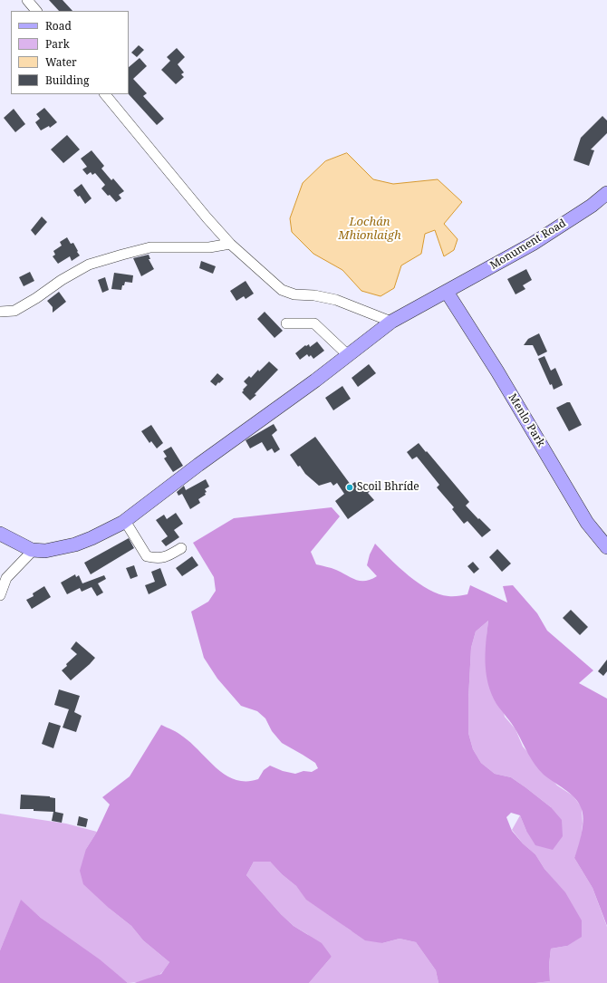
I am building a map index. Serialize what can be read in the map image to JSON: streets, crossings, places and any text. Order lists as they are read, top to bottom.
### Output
{
  "streets": {
    "street": ["Monument Road", "Menlo Park"]
  },
  "crossings": [
    ["Monument Road", "Menlo Park"]
  ],
  "water": ["Lochán Mhionlaigh"],
  "places": ["Scoil Bhríde"],
  "legend": [
    "Road",
    "Park",
    "Water",
    "Building"
  ]
}
